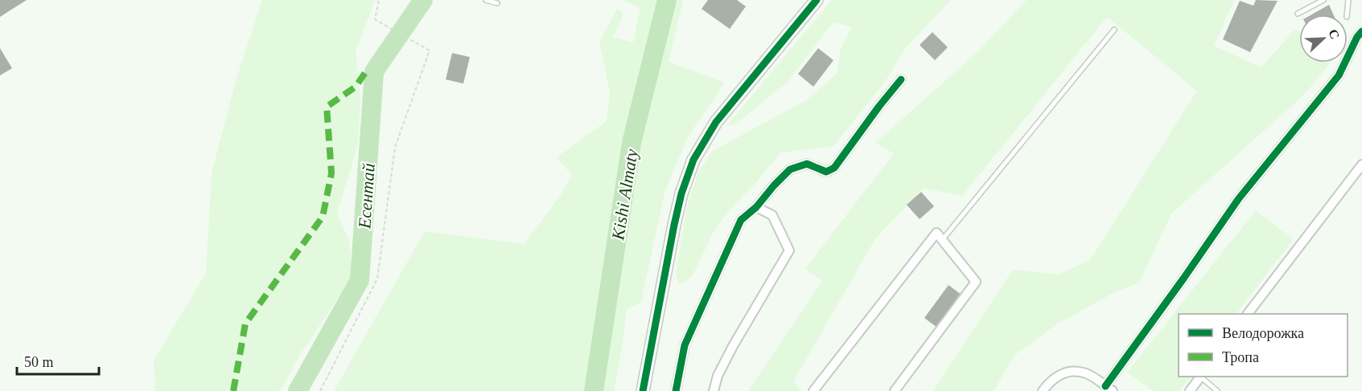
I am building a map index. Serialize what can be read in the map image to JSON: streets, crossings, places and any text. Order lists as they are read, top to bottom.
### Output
{
  "water": ["Kіshі Almaty", "Есентай"],
  "legend": ["Велодорожка", "Тропа"],
  "scale_bar": "50 m",
  "north": "top right"
}
